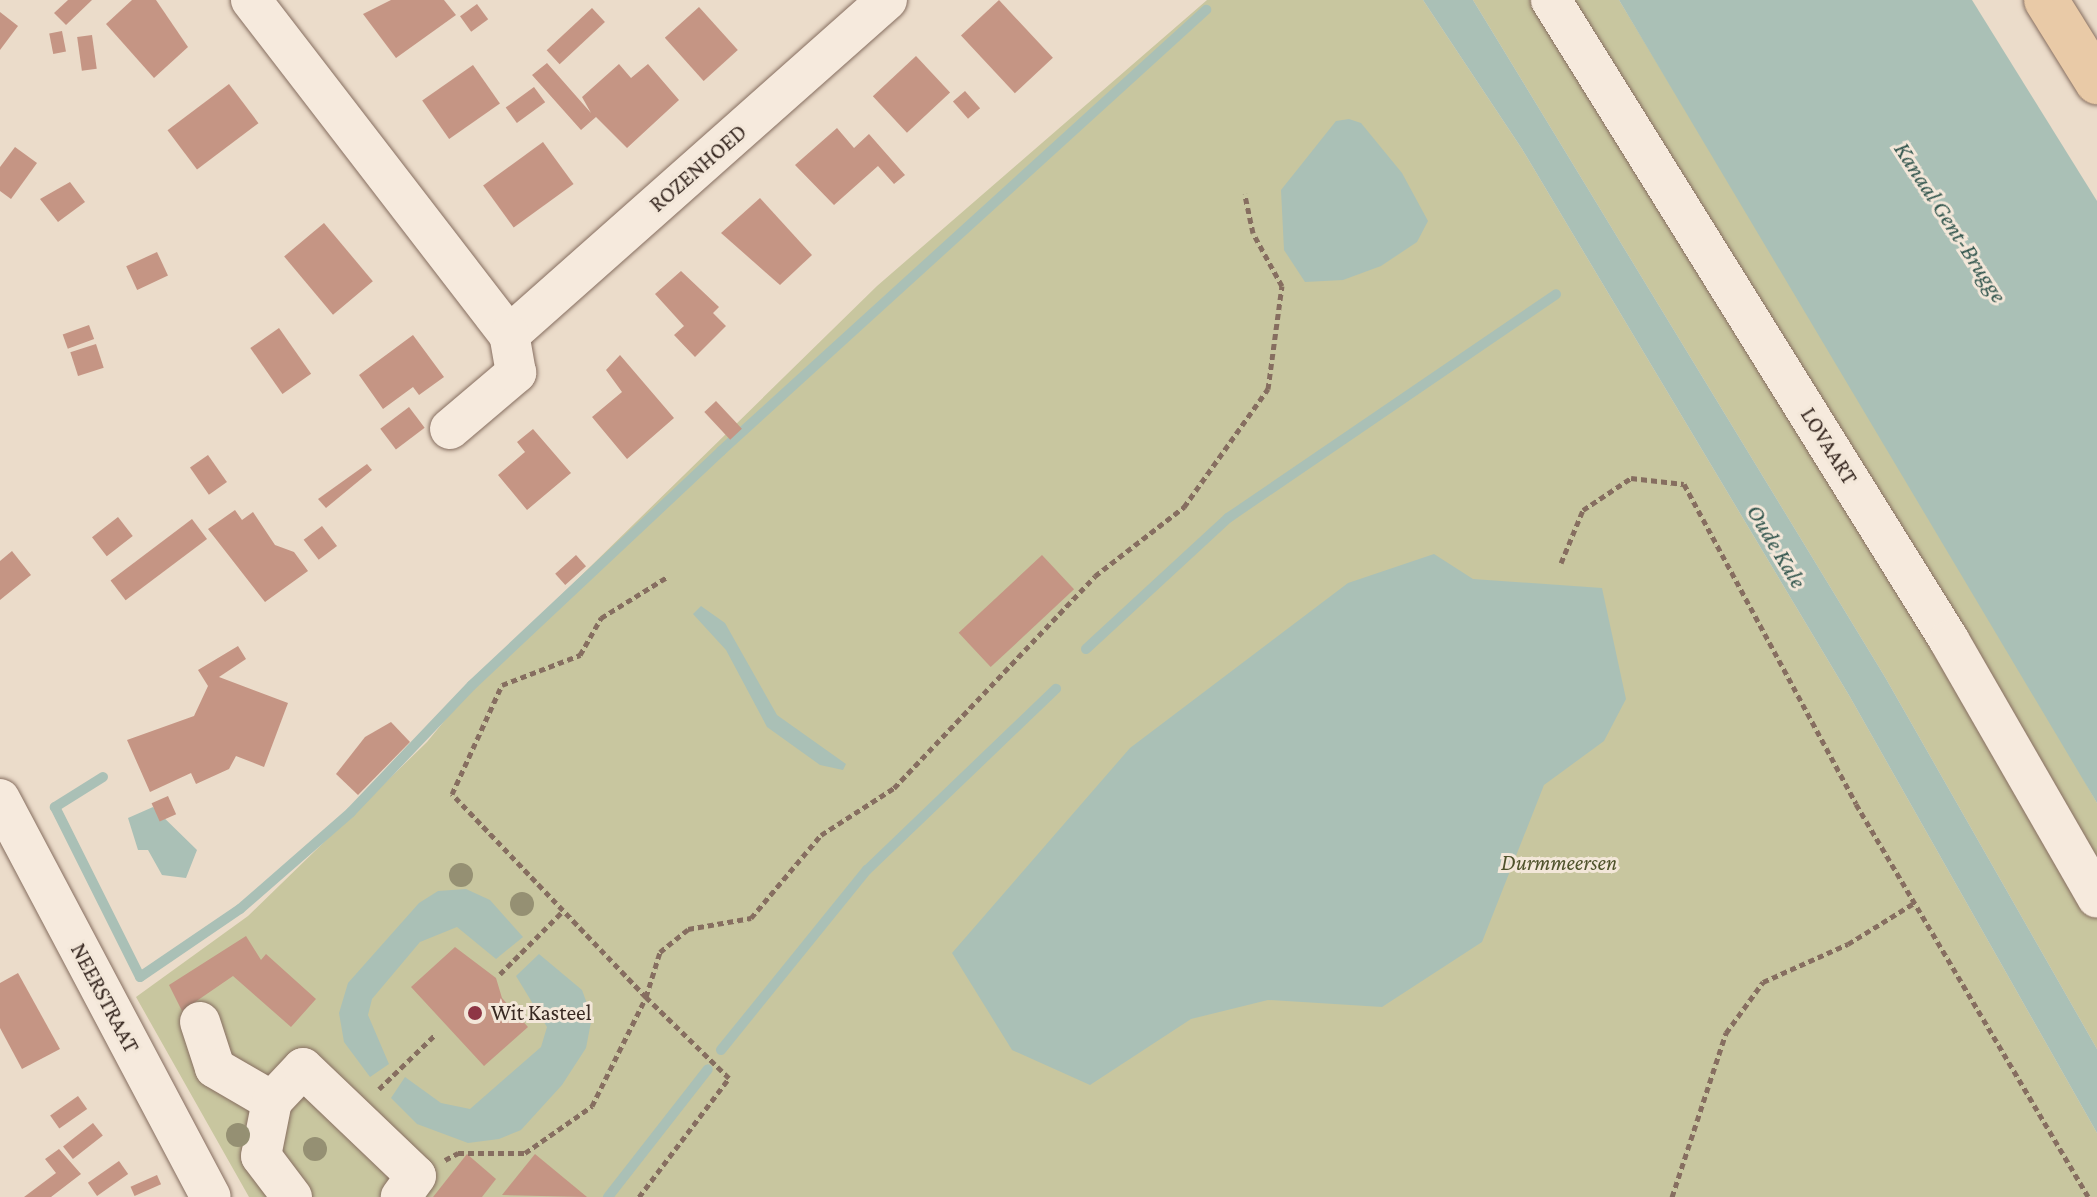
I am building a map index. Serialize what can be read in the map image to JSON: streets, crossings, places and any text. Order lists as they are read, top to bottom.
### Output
{
  "streets": {
    "street": ["ROZENHOED", "LOVAART", "NEERSTRAAT"]
  },
  "water": ["Kanaal Gent-Brugge", "Oude Kale"],
  "parks": ["Durmmeersen"],
  "places": ["Wit Kasteel"]
}
